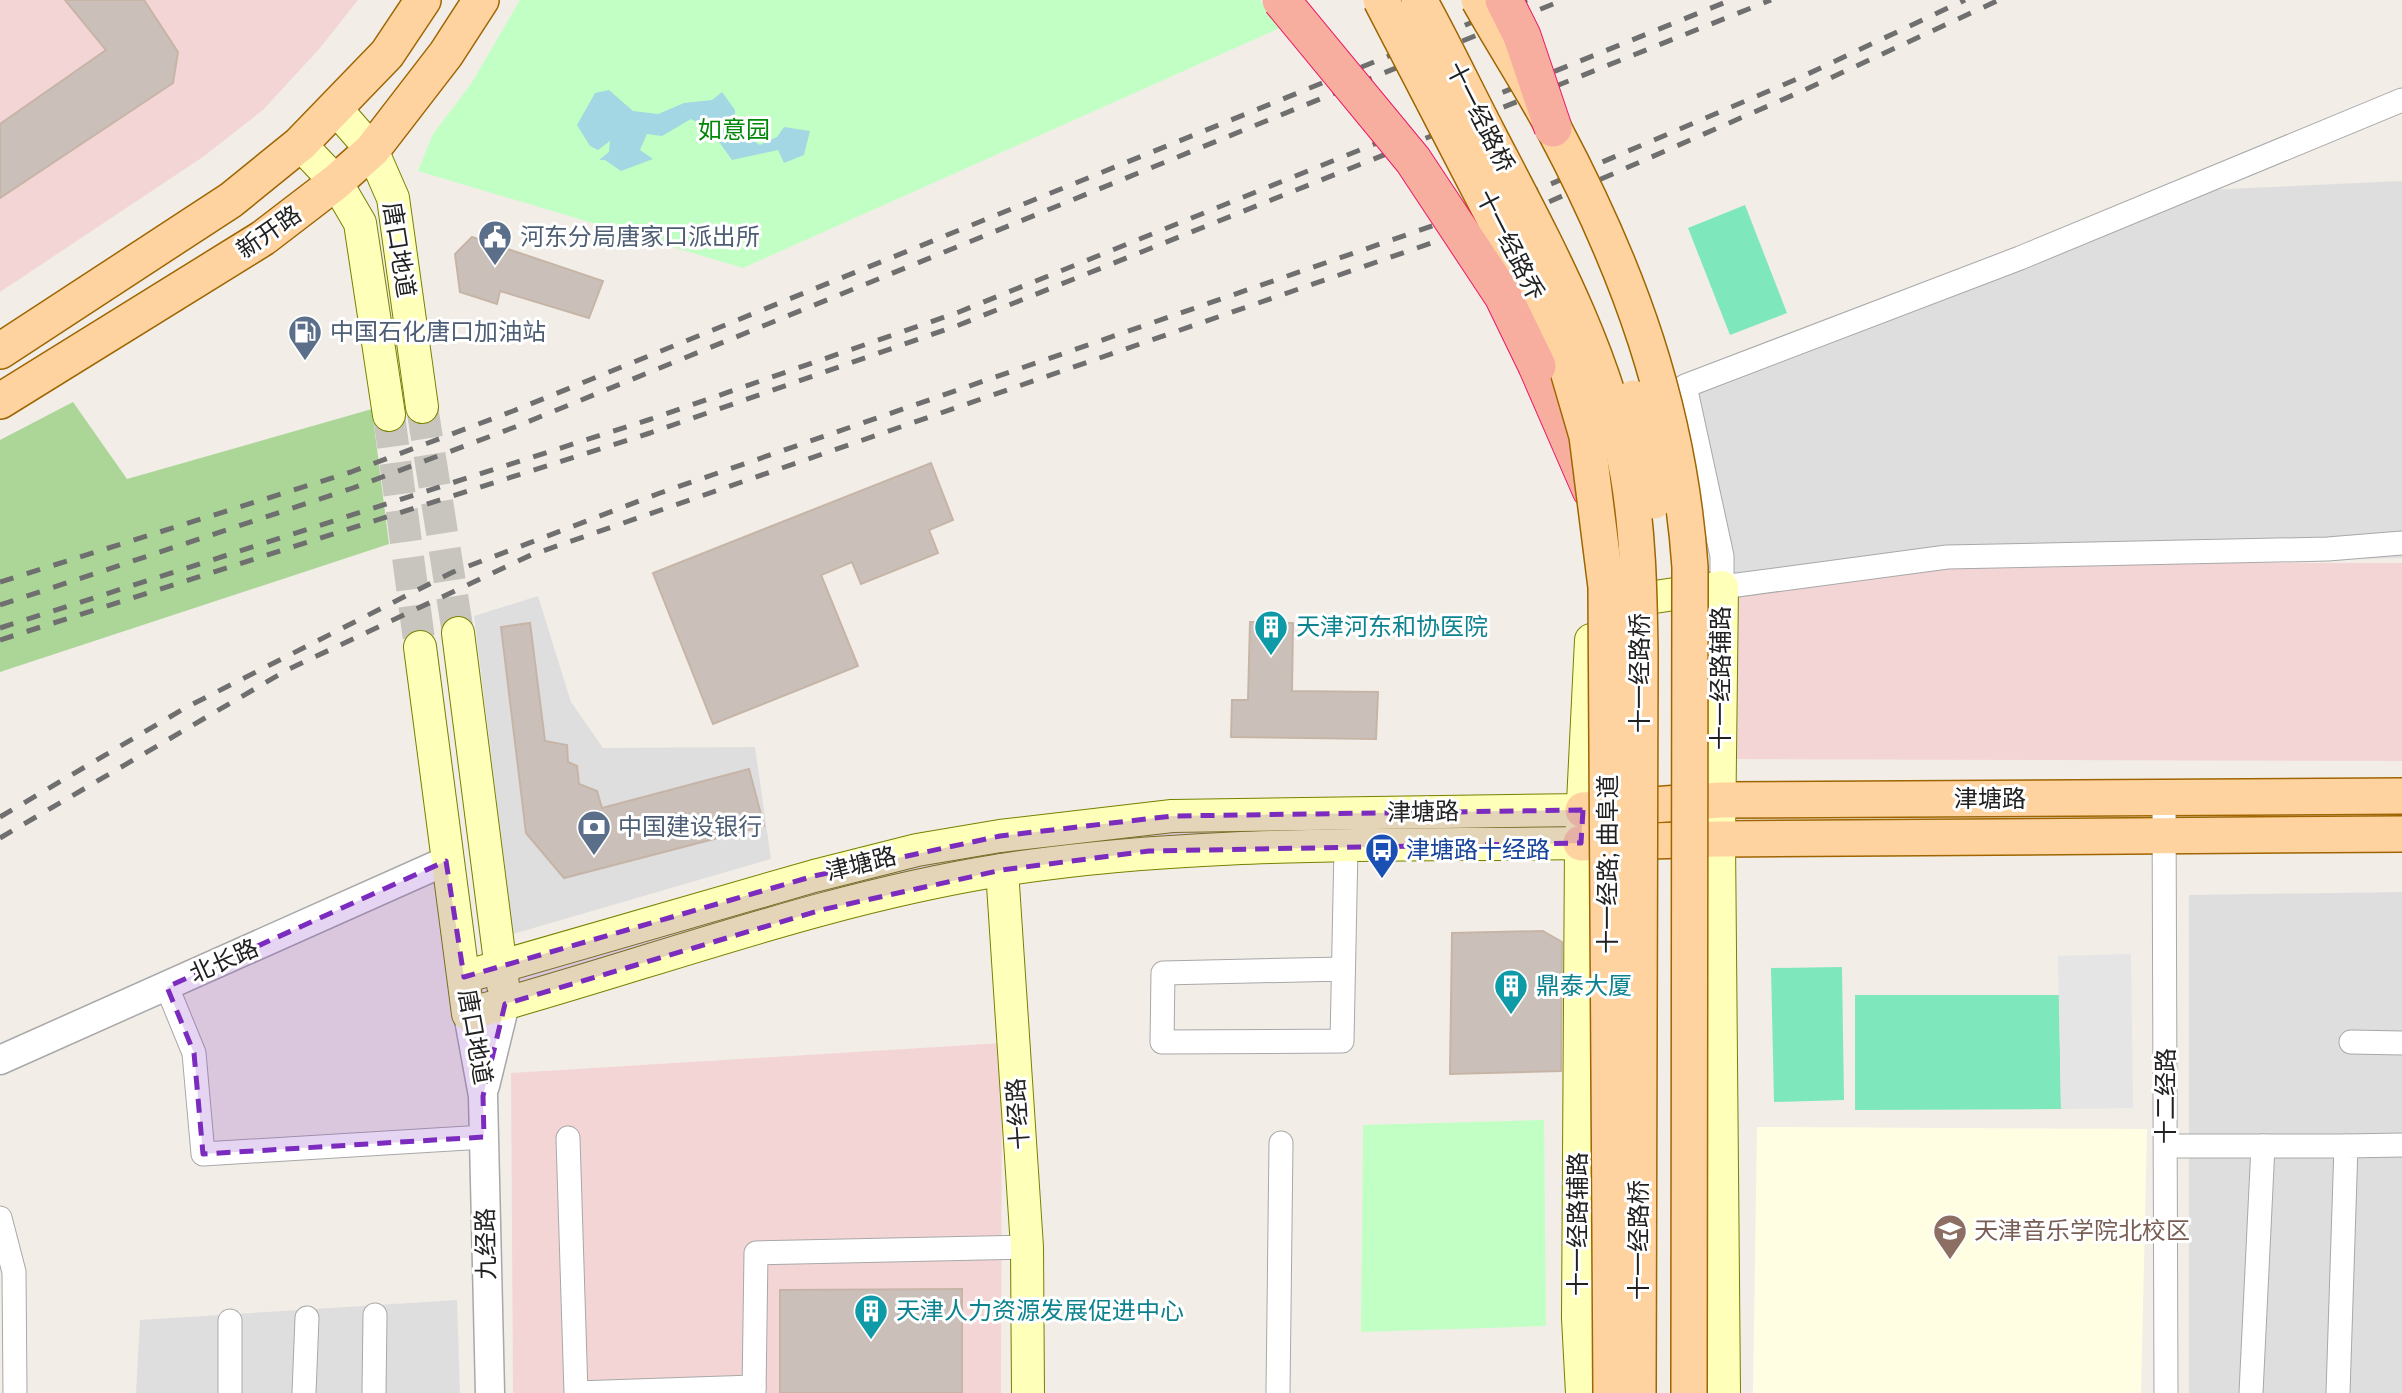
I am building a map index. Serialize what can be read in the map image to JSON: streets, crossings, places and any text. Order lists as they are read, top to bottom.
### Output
{
  "streets": {
    "main road": [
      "十一经路桥",
      "新开路",
      "十一经路乔",
      "唐口地道",
      "十一经路辅路",
      "津塘路",
      "十一经路; 曲阜道",
      "十经路"
    ],
    "street": ["北长路", "十二经路", "九经路"]
  },
  "crossings": [
    ["新开路", "唐口地道"],
    ["十一经路乔", "十一经路; 曲阜道"],
    ["唐口地道", "津塘路"],
    ["唐口地道", "北长路"],
    ["唐口地道", "九经路"],
    ["十一经路辅路", "津塘路"],
    ["津塘路", "十二经路"],
    ["津塘路", "十经路"]
  ],
  "parks": ["如意园"],
  "places": {
    "public building": ["河东分局唐家口派出所"],
    "fuel station": ["中国石化唐口加油站"],
    "building": ["天津河东和协医院", "鼎泰大厦", "天津人力资源发展促进中心"],
    "bank": ["中国建设银行"],
    "bus stop": ["津塘路十经路"],
    "school or university": ["天津音乐学院北校区"]
  }
}
